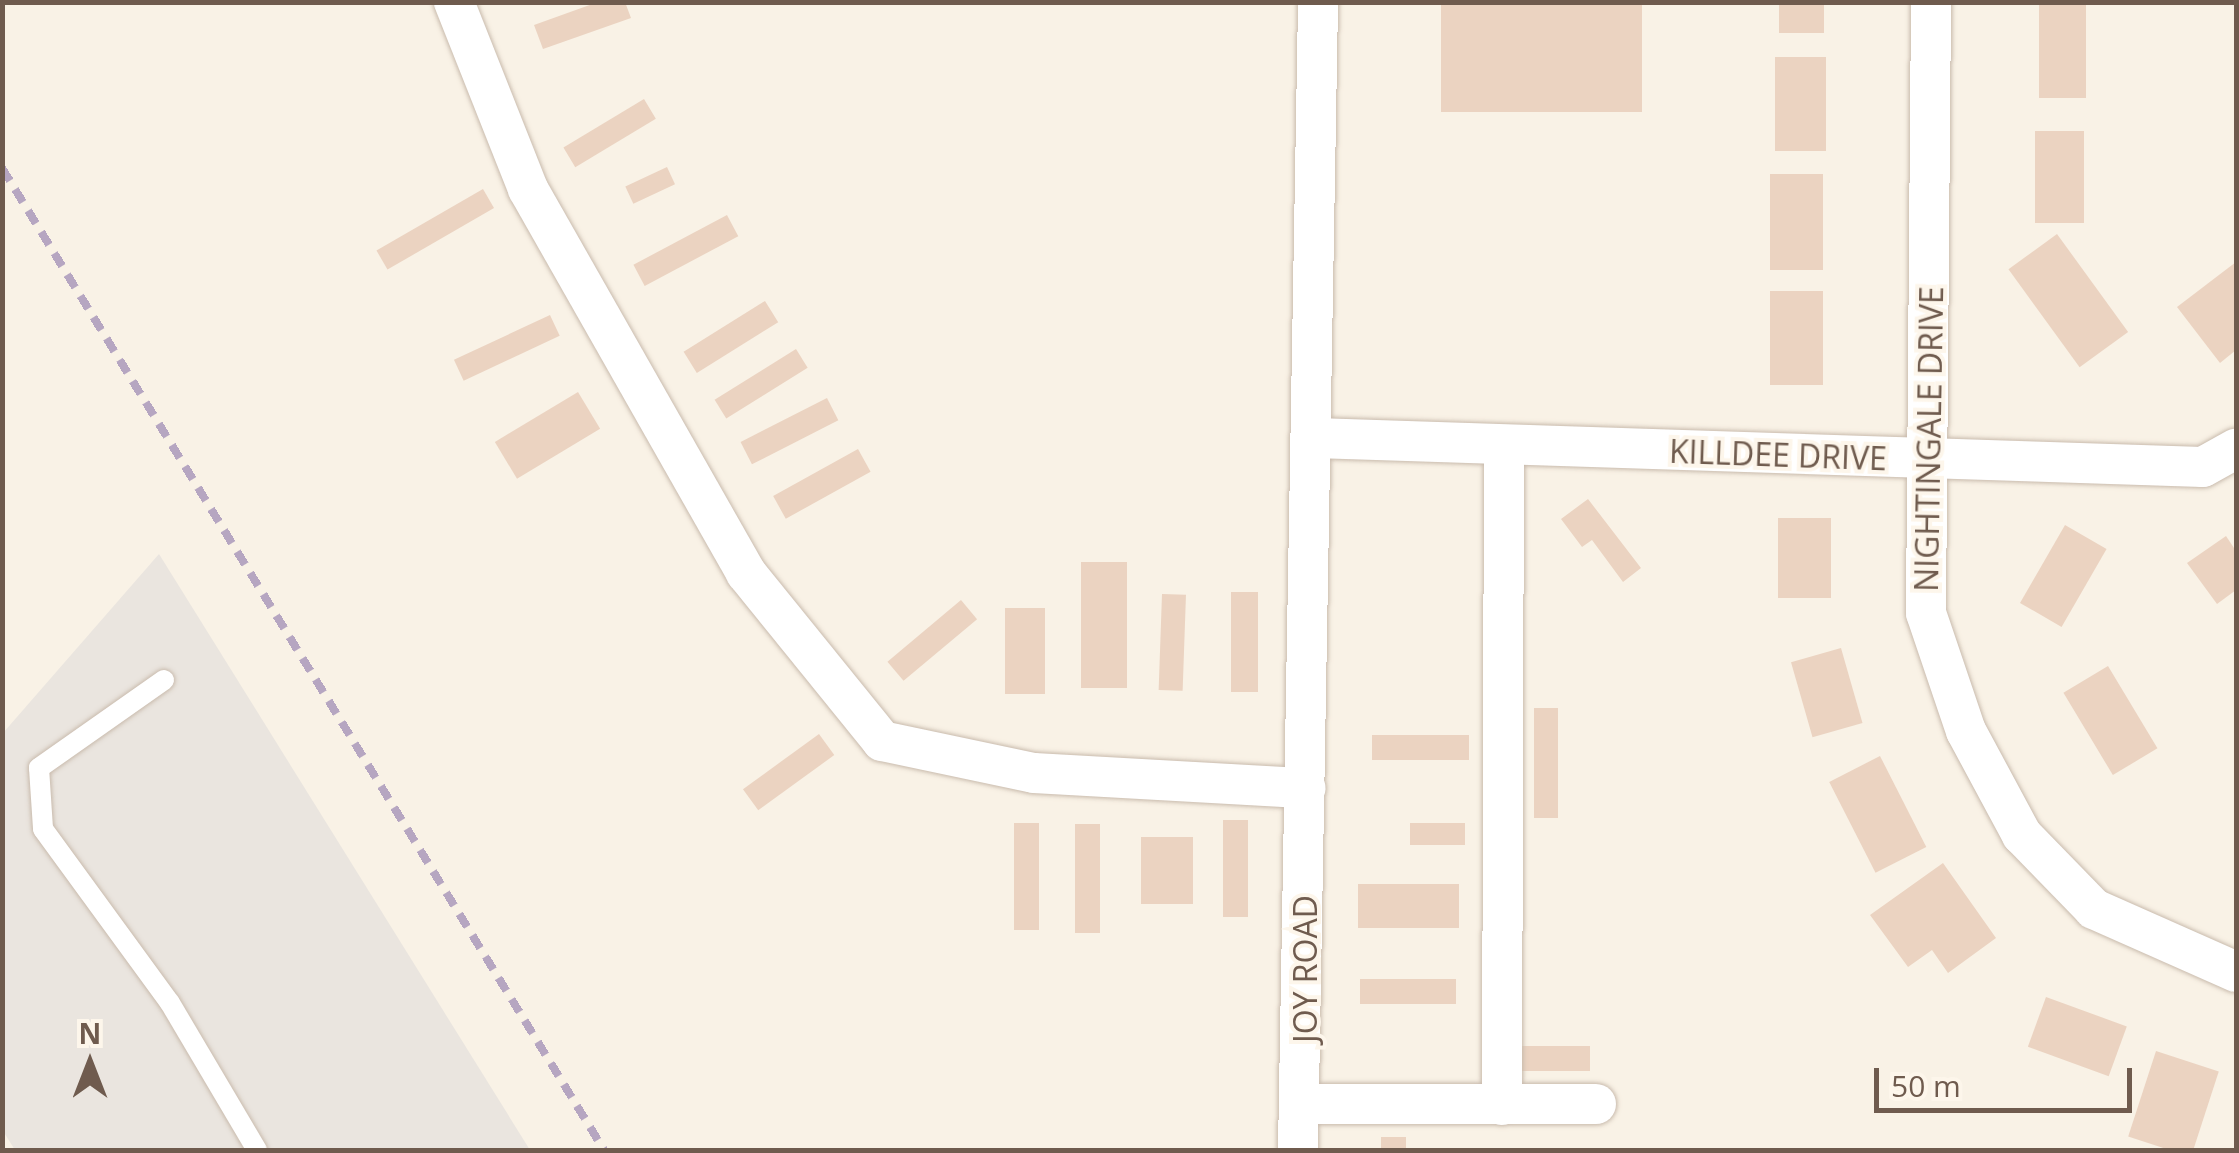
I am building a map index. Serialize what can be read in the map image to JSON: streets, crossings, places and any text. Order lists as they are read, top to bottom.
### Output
{
  "streets": {
    "street": ["NIGHTINGALE DRIVE", "KILLDEE DRIVE", "JOY ROAD"]
  },
  "crossings": [
    ["NIGHTINGALE DRIVE", "KILLDEE DRIVE"],
    ["KILLDEE DRIVE", "JOY ROAD"]
  ],
  "scale_bar": "50 m",
  "north": "top"
}
